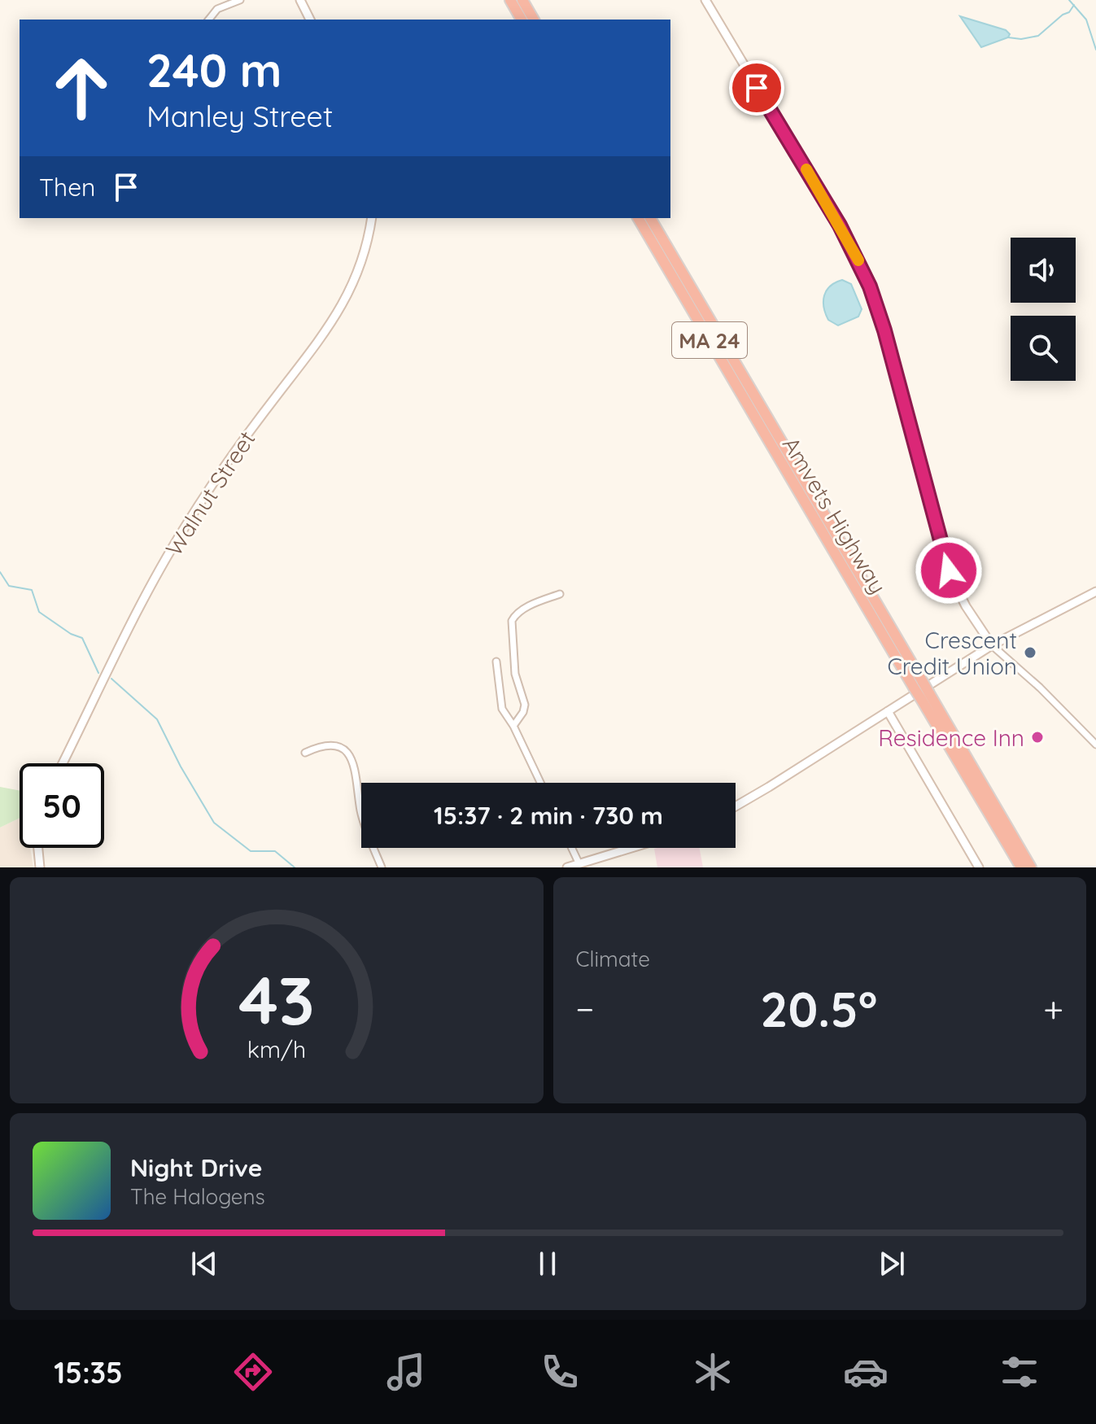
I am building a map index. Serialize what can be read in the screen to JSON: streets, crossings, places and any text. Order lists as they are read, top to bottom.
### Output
{
  "streets": {
    "highway": ["MA 24", "Amvets Highway"],
    "main road": ["Walnut Street"]
  },
  "places": ["Crescent Credit Union", "Residence Inn"],
  "page": {
    "turn": ["240 m", "Manley Street"],
    "then": "Then",
    "limit": "50",
    "trip": "15:37 · 2 min · 730 m",
    "tile": "Climate",
    "heat": ["−", "20.5°", "+"],
    "song": ["Night Drive", "The Halogens"],
    "tabs": "15:35",
    "gauge": ["43", "km/h"]
  }
}
